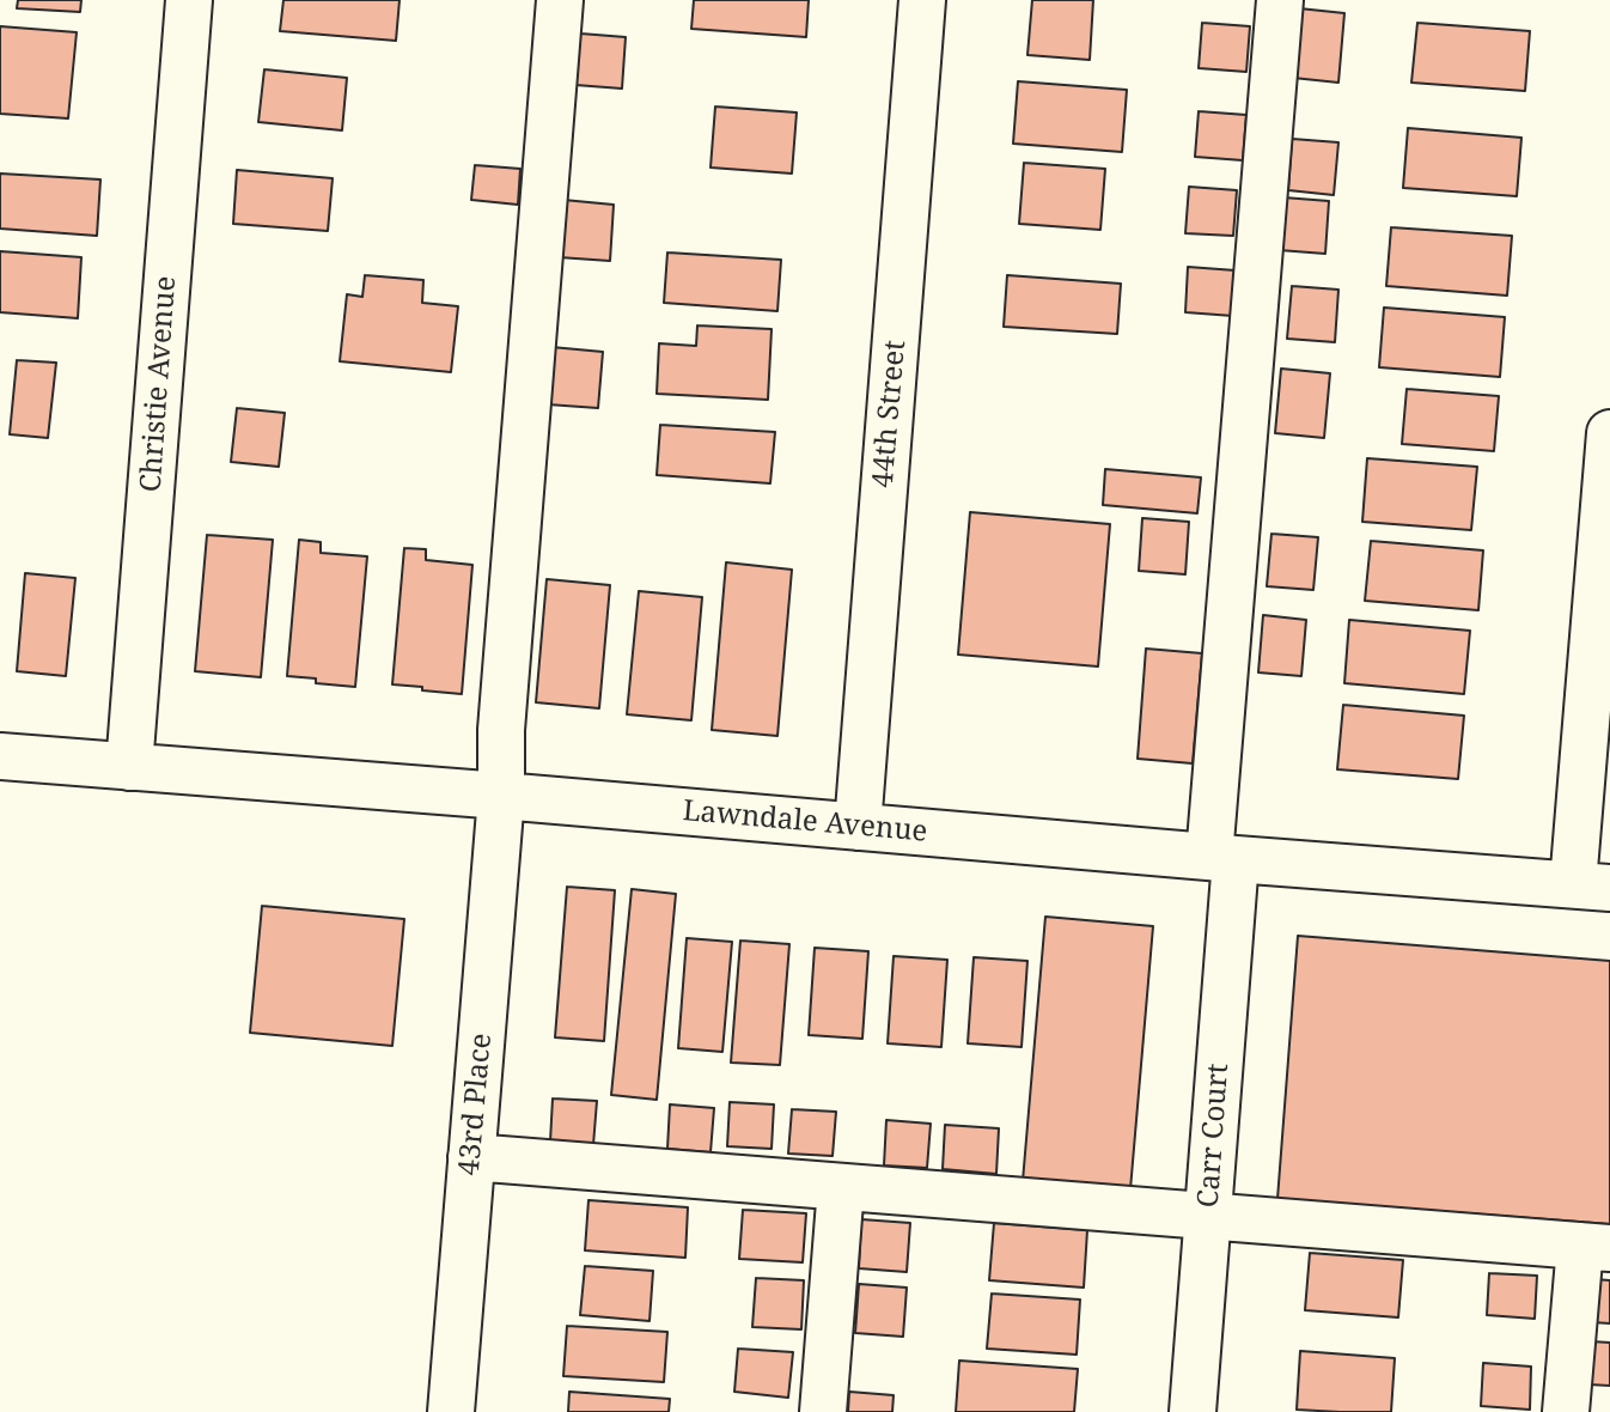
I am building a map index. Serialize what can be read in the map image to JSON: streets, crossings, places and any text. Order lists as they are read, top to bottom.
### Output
{
  "streets": {
    "street": [
      "Christie Avenue",
      "44th Street",
      "Lawndale Avenue",
      "43rd Place",
      "Carr Court"
    ]
  },
  "crossings": [
    ["Christie Avenue", "Lawndale Avenue"],
    ["44th Street", "Lawndale Avenue"],
    ["Lawndale Avenue", "43rd Place"],
    ["Lawndale Avenue", "Carr Court"]
  ]
}
